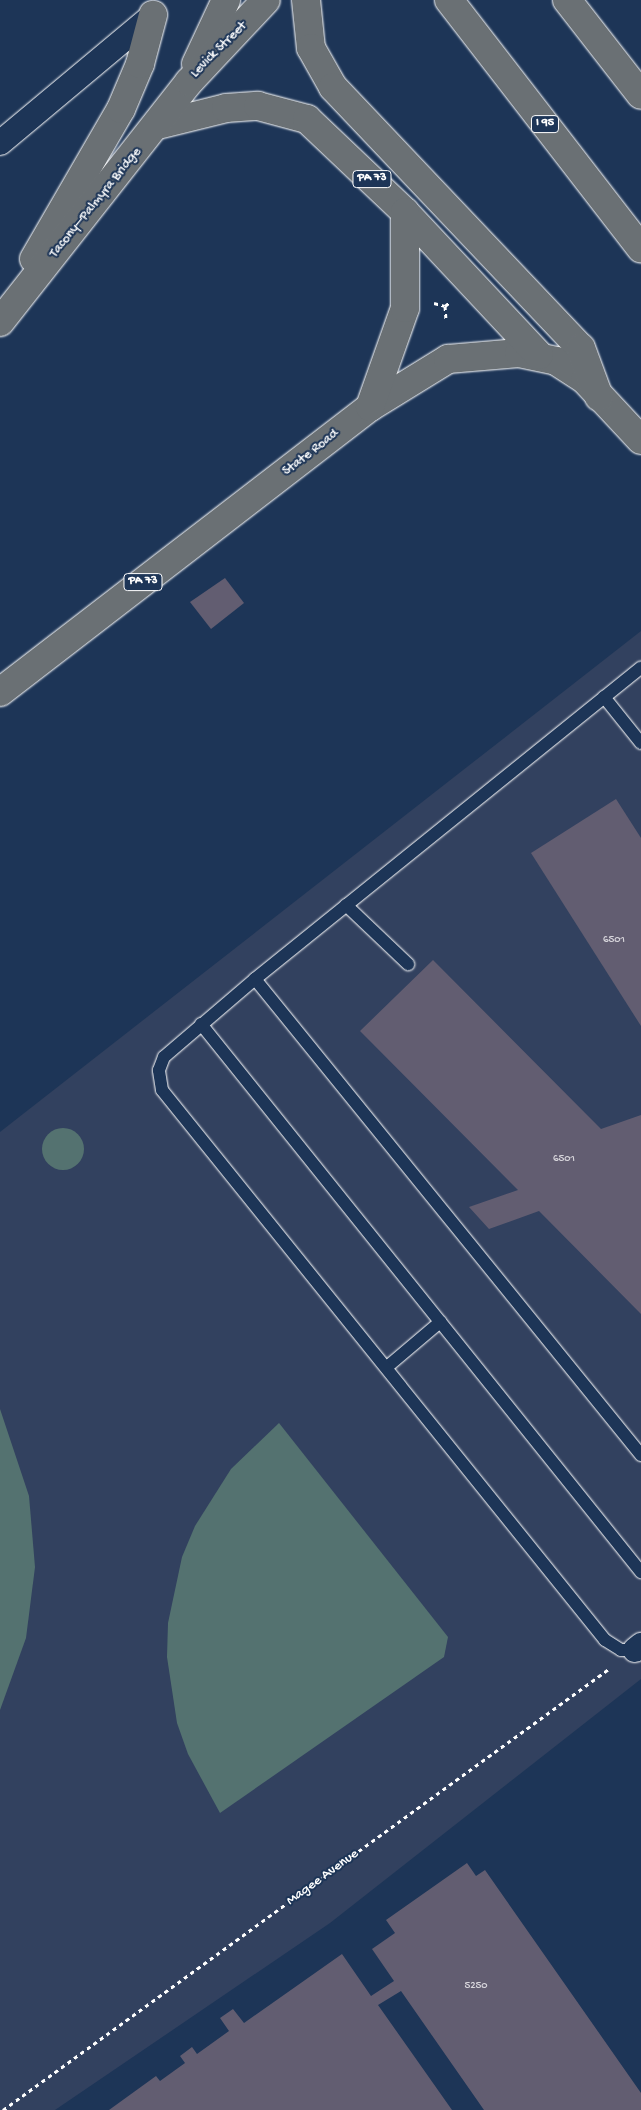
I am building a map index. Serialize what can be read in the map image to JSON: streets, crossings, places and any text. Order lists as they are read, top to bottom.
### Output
{
  "streets": {
    "main road": [
      "Levick Street",
      "I 95",
      "PA 73",
      "Tacony–Palmyra Bridge",
      "State Road"
    ],
    "path": ["Magee Avenue"]
  },
  "crossings": [
    ["Levick Street", "Tacony–Palmyra Bridge"],
    ["PA 73", "Tacony–Palmyra Bridge"],
    ["PA 73", "State Road"]
  ],
  "house_numbers": ["6501", "6501", "5250"]
}
